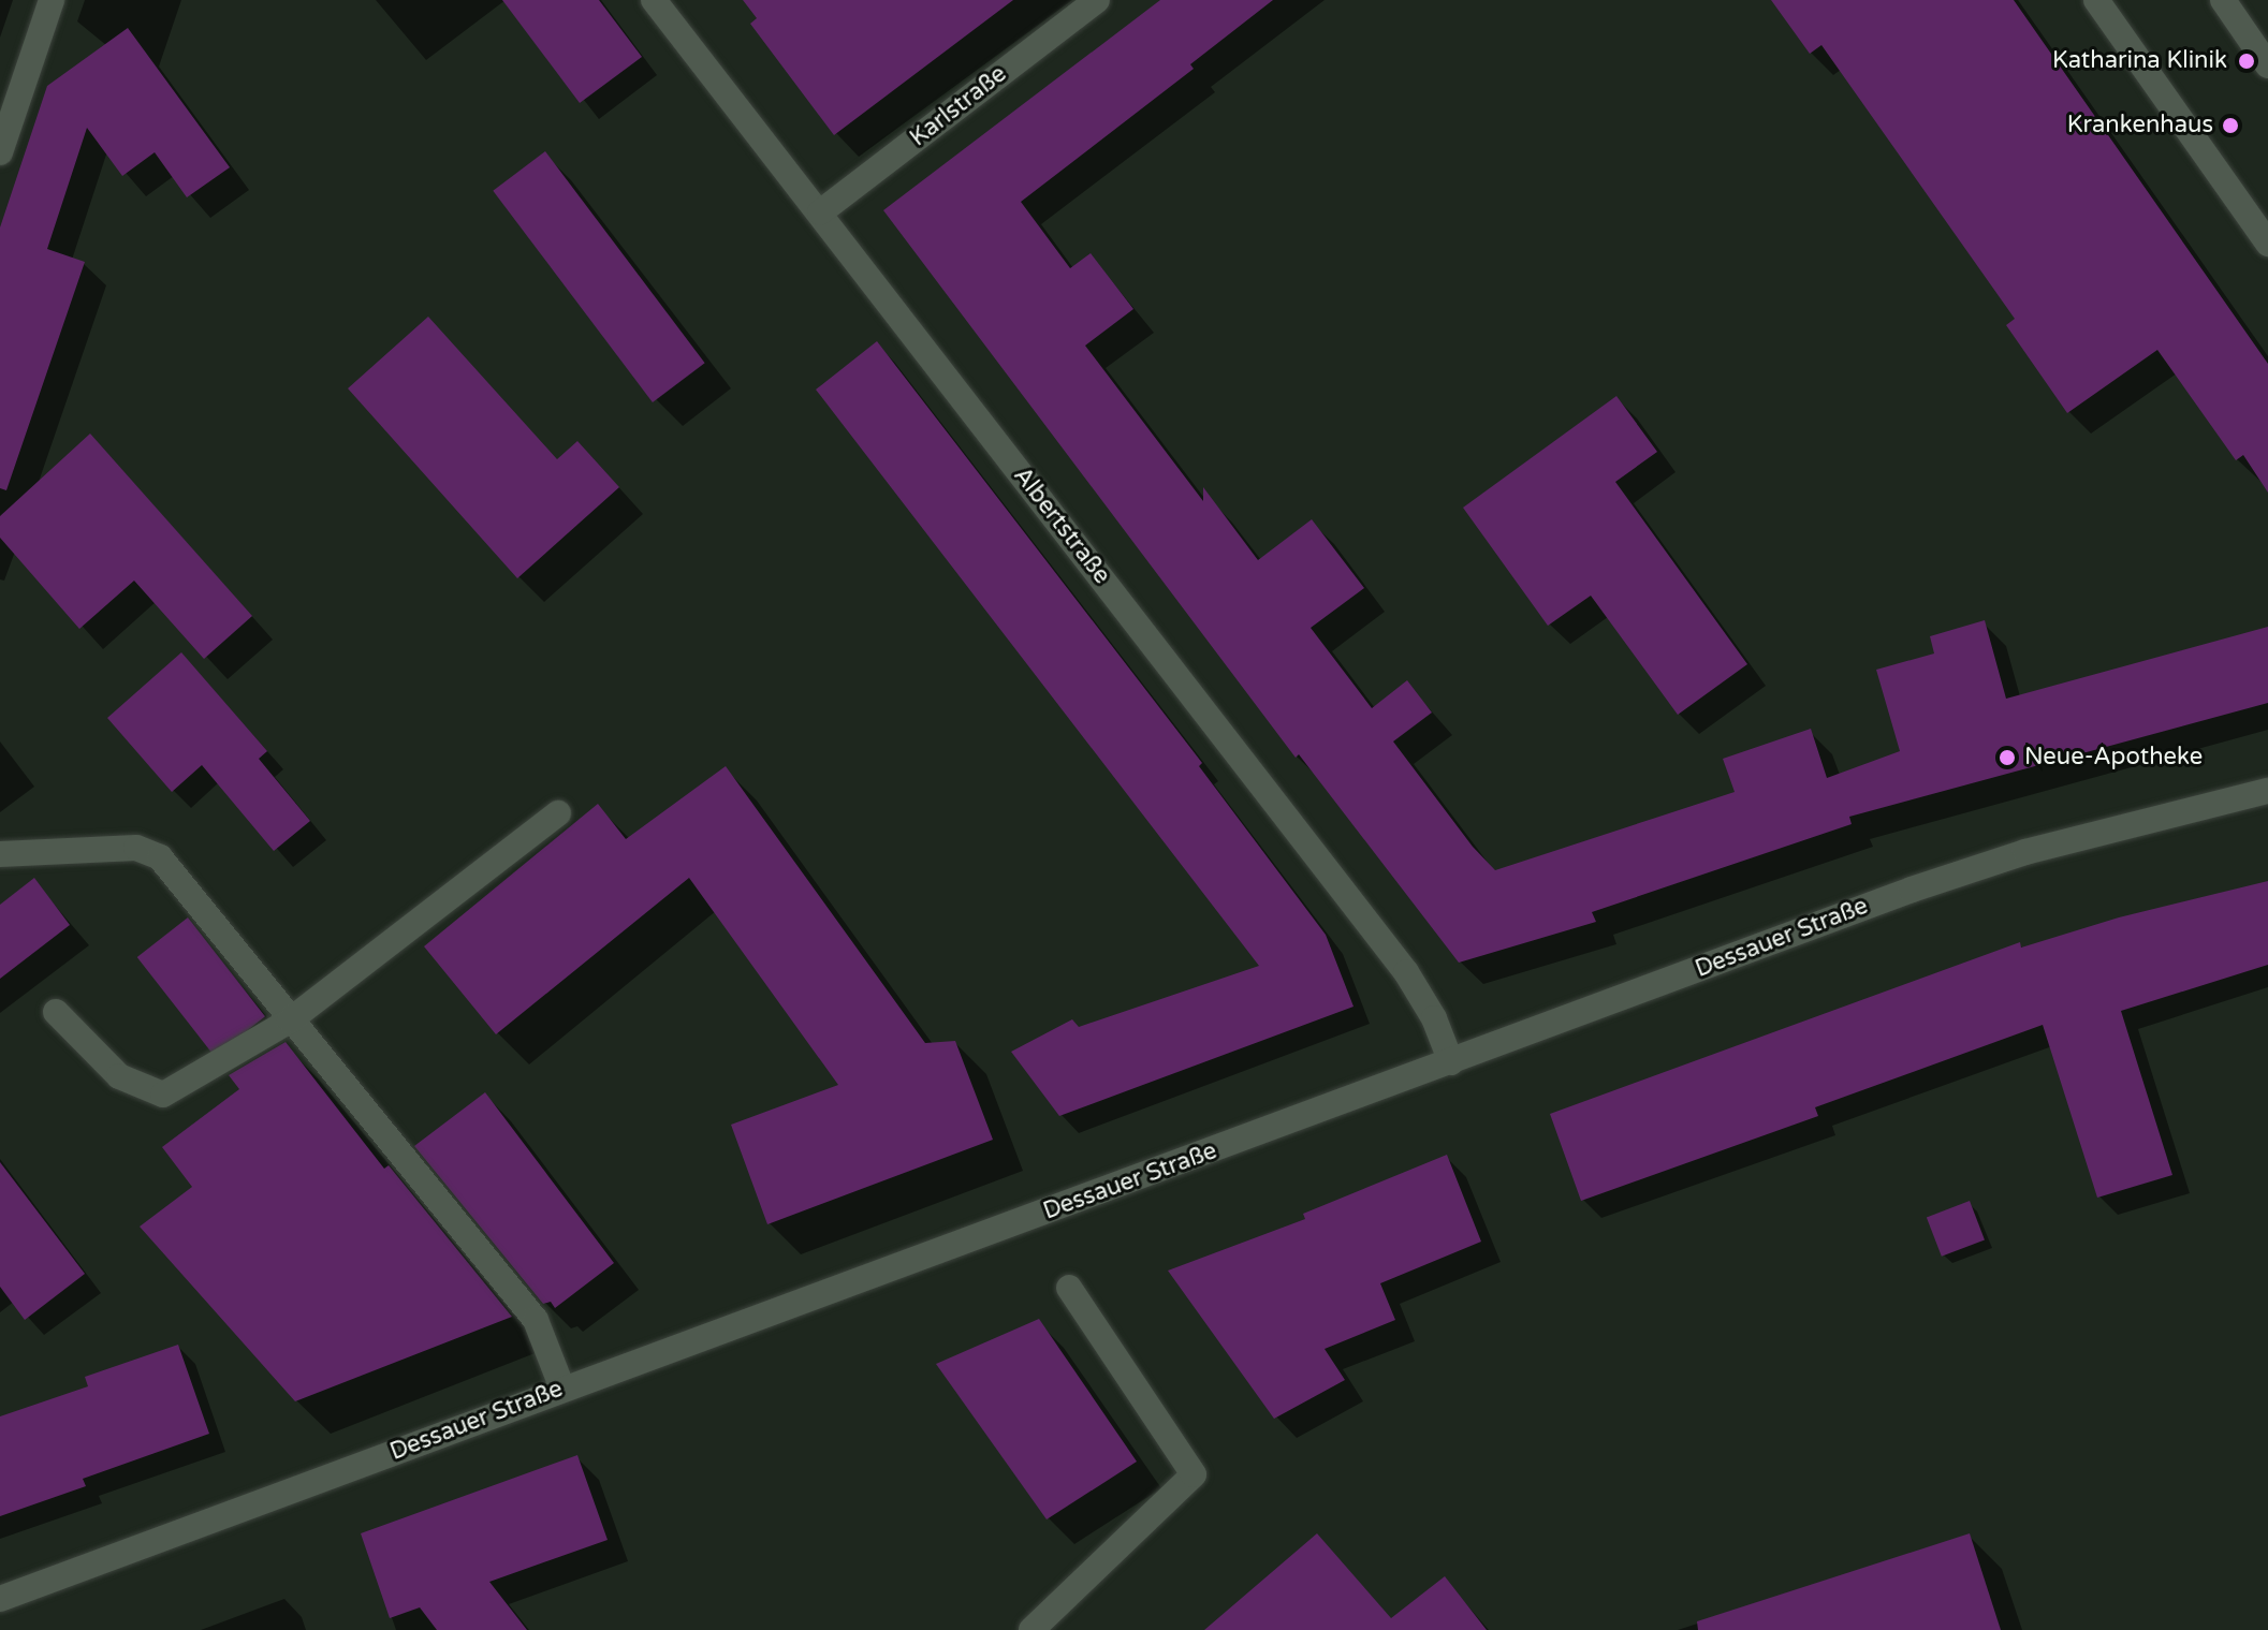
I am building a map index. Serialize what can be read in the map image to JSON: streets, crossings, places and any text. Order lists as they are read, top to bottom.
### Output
{
  "streets": {
    "street": ["Karlstraße", "Albertstraße", "Dessauer Straße"]
  },
  "crossings": [
    ["Karlstraße", "Albertstraße"],
    ["Albertstraße", "Dessauer Straße"]
  ],
  "places": ["Katharina Klinik", "Krankenhaus", "Neue-Apotheke"]
}
